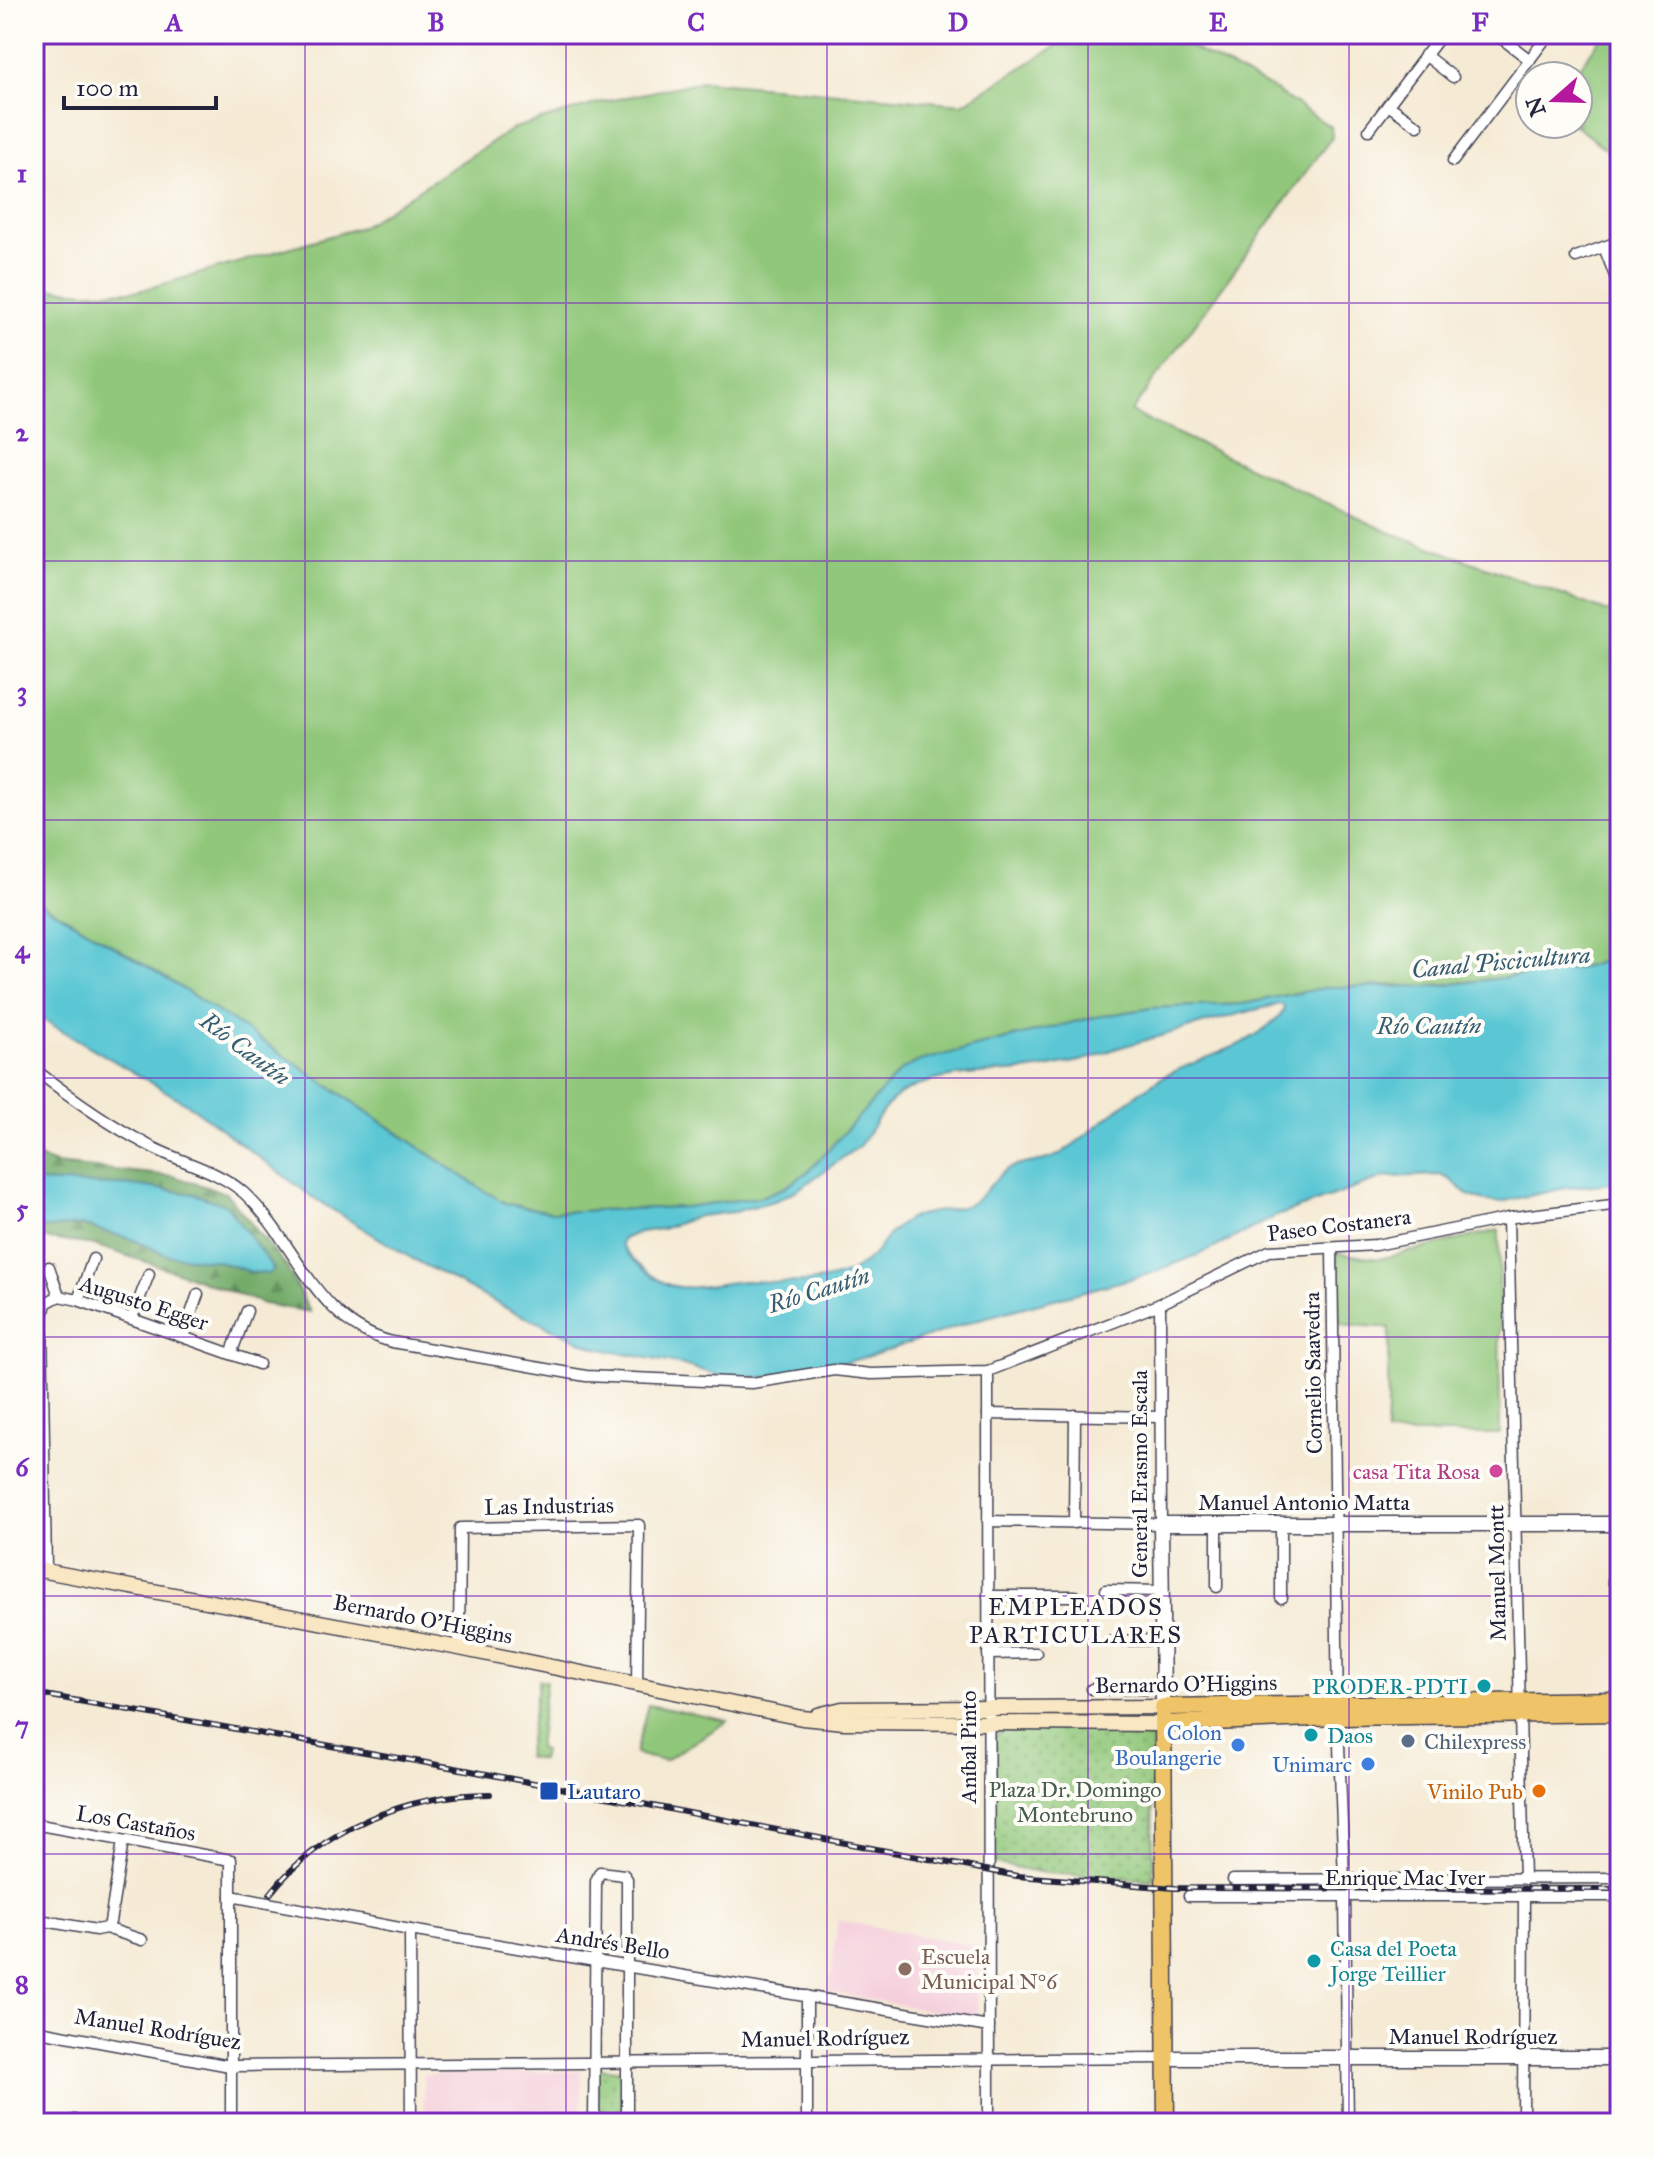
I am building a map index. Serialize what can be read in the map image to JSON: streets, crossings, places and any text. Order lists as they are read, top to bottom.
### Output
{
  "streets": {
    "main road": ["General Erasmo Escala", "Bernardo O'Higgins"],
    "street": [
      "Paseo Costanera",
      "Augusto Egger",
      "Cornelio Saavedra",
      "Manuel Antonio Matta",
      "Las Industrias",
      "Manuel Montt",
      "Aníbal Pinto",
      "Los Castaños",
      "Enrique Mac Iver",
      "Andrés Bello",
      "Manuel Rodríguez"
    ]
  },
  "crossings": [
    ["Paseo Costanera", "Cornelio Saavedra"],
    ["Paseo Costanera", "General Erasmo Escala"],
    ["Paseo Costanera", "Manuel Montt"],
    ["Paseo Costanera", "Aníbal Pinto"],
    ["Cornelio Saavedra", "Manuel Antonio Matta"],
    ["Cornelio Saavedra", "Bernardo O'Higgins"],
    ["Cornelio Saavedra", "Enrique Mac Iver"],
    ["General Erasmo Escala", "Manuel Antonio Matta"],
    ["General Erasmo Escala", "Bernardo O'Higgins"],
    ["General Erasmo Escala", "Manuel Rodríguez"],
    ["Manuel Antonio Matta", "Manuel Montt"],
    ["Manuel Antonio Matta", "Aníbal Pinto"],
    ["Las Industrias", "Bernardo O'Higgins"],
    ["Manuel Montt", "Bernardo O'Higgins"],
    ["Manuel Montt", "Enrique Mac Iver"],
    ["Bernardo O'Higgins", "Aníbal Pinto"],
    ["Aníbal Pinto", "Andrés Bello"],
    ["Aníbal Pinto", "Manuel Rodríguez"],
    ["Los Castaños", "Andrés Bello"]
  ],
  "districts": ["EMPLEADOS PARTICULARES"],
  "water": ["Canal Piscicultura", "Río Cautín"],
  "parks": ["Plaza Dr. Domingo Montebruno"],
  "places": {
    "other": [
      "casa Tita Rosa",
      "PRODER-PDTI",
      "Daos",
      "Chilexpress",
      "Colon Boulangerie",
      "Unimarc",
      "Vinilo Pub",
      "Casa del Poeta Jorge Teillier",
      "Escuela Municipal N°6"
    ],
    "transit": ["Lautaro"]
  },
  "scale_bar": "100 m",
  "north": "left",
  "grid": {
    "columns": [
      "A",
      "B",
      "C",
      "D",
      "E",
      "F"
    ],
    "rows": [
      "1",
      "2",
      "3",
      "4",
      "5",
      "6",
      "7",
      "8"
    ]
  }
}
